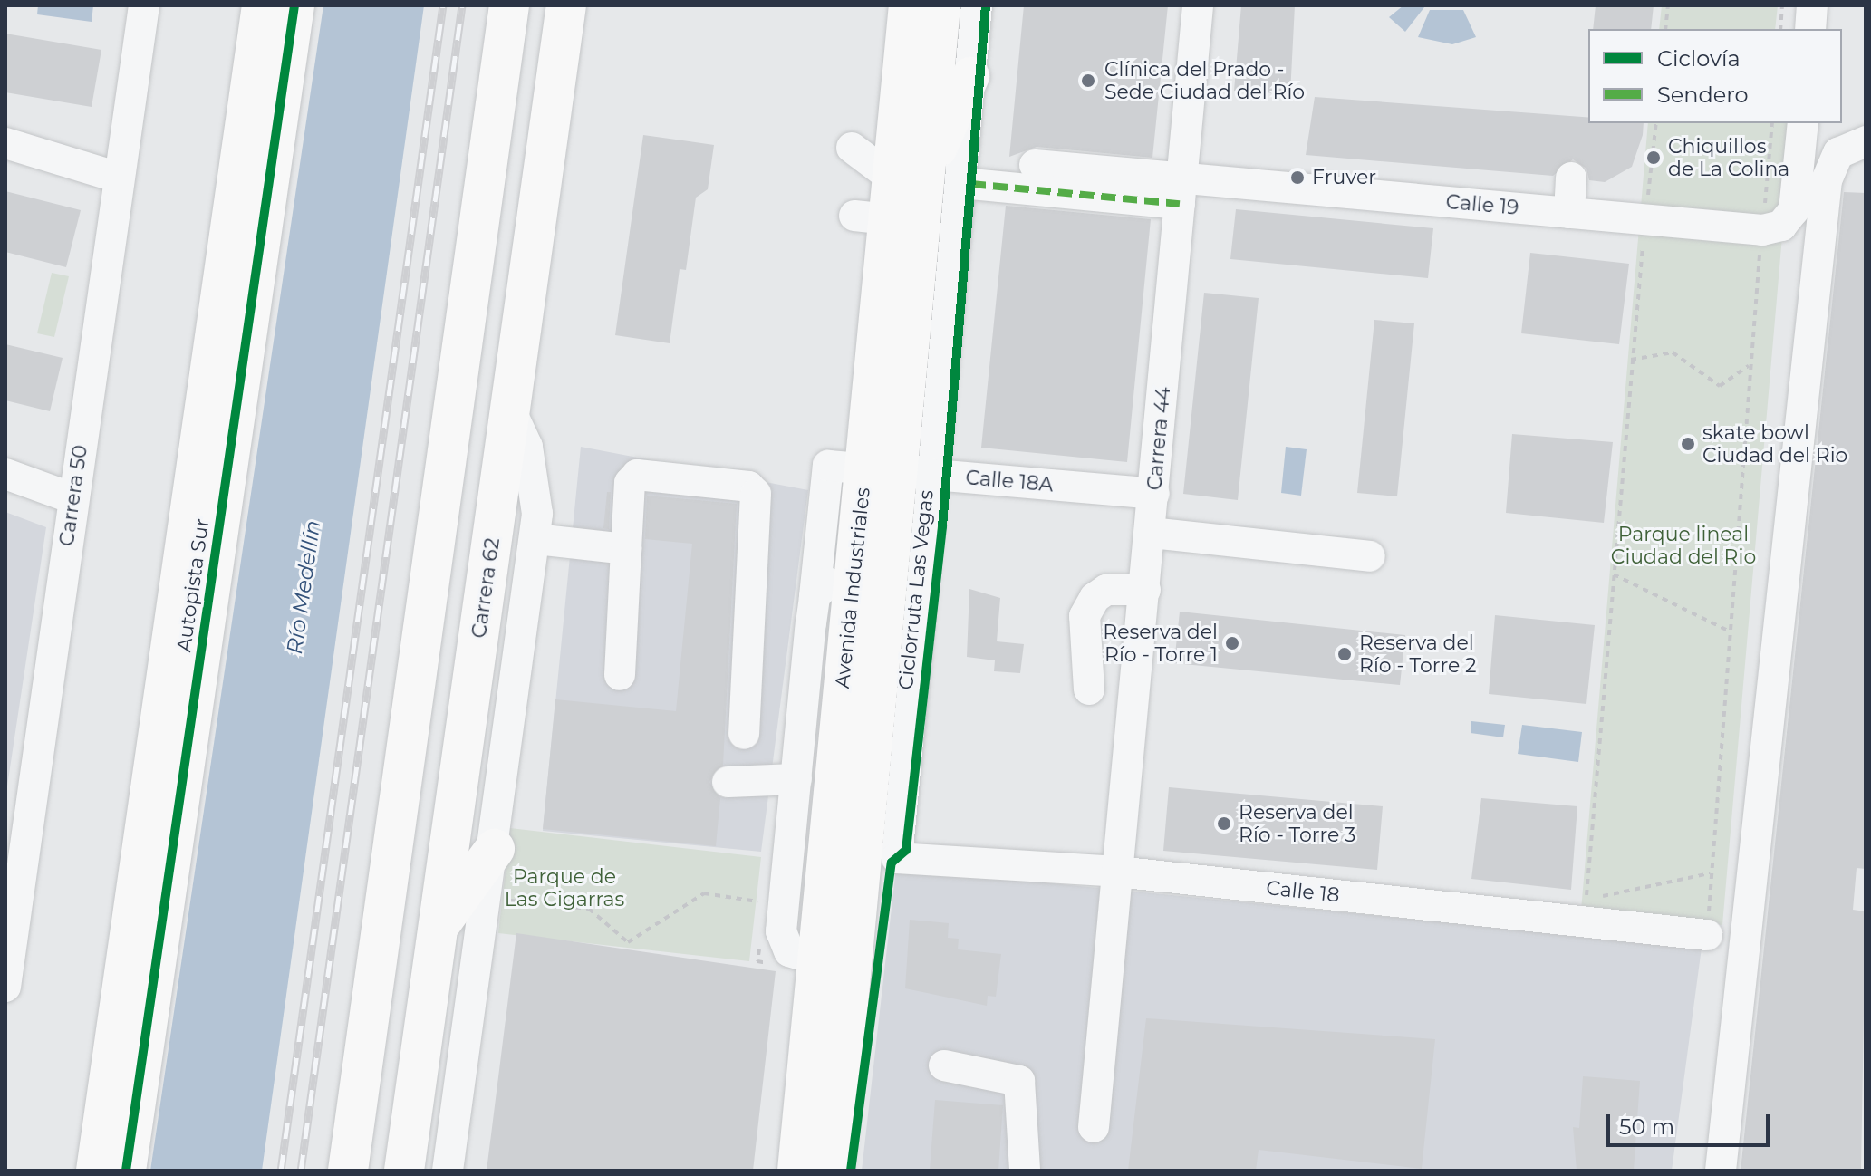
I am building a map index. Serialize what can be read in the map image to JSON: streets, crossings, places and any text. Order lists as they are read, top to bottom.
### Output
{
  "streets": {
    "highway": ["Autopista Sur", "Carrera 62"],
    "main road": ["Avenida Industriales"],
    "street": [
      "Calle 19",
      "Carrera 44",
      "Calle 18A",
      "Carrera 50",
      "Calle 18"
    ],
    "cycle path": ["Ciclorruta Las Vegas"]
  },
  "crossings": [
    ["Calle 19", "Carrera 44"],
    ["Carrera 44", "Calle 18A"],
    ["Carrera 44", "Calle 18"],
    ["Calle 18A", "Avenida Industriales"],
    ["Calle 18A", "Calle 18"]
  ],
  "water": ["Río Medellín"],
  "parks": ["Parque lineal Ciudad del Rio", "Parque de Las Cigarras"],
  "places": [
    "Clínica del Prado - Sede Ciudad del Río",
    "Chiquillos de La Colina",
    "Fruver",
    "skate bowl Ciudad del Rio",
    "Reserva del Río - Torre 1",
    "Reserva del Río - Torre 2",
    "Reserva del Río - Torre 3"
  ],
  "legend": ["Ciclovía", "Sendero"],
  "scale_bar": "50 m"
}
